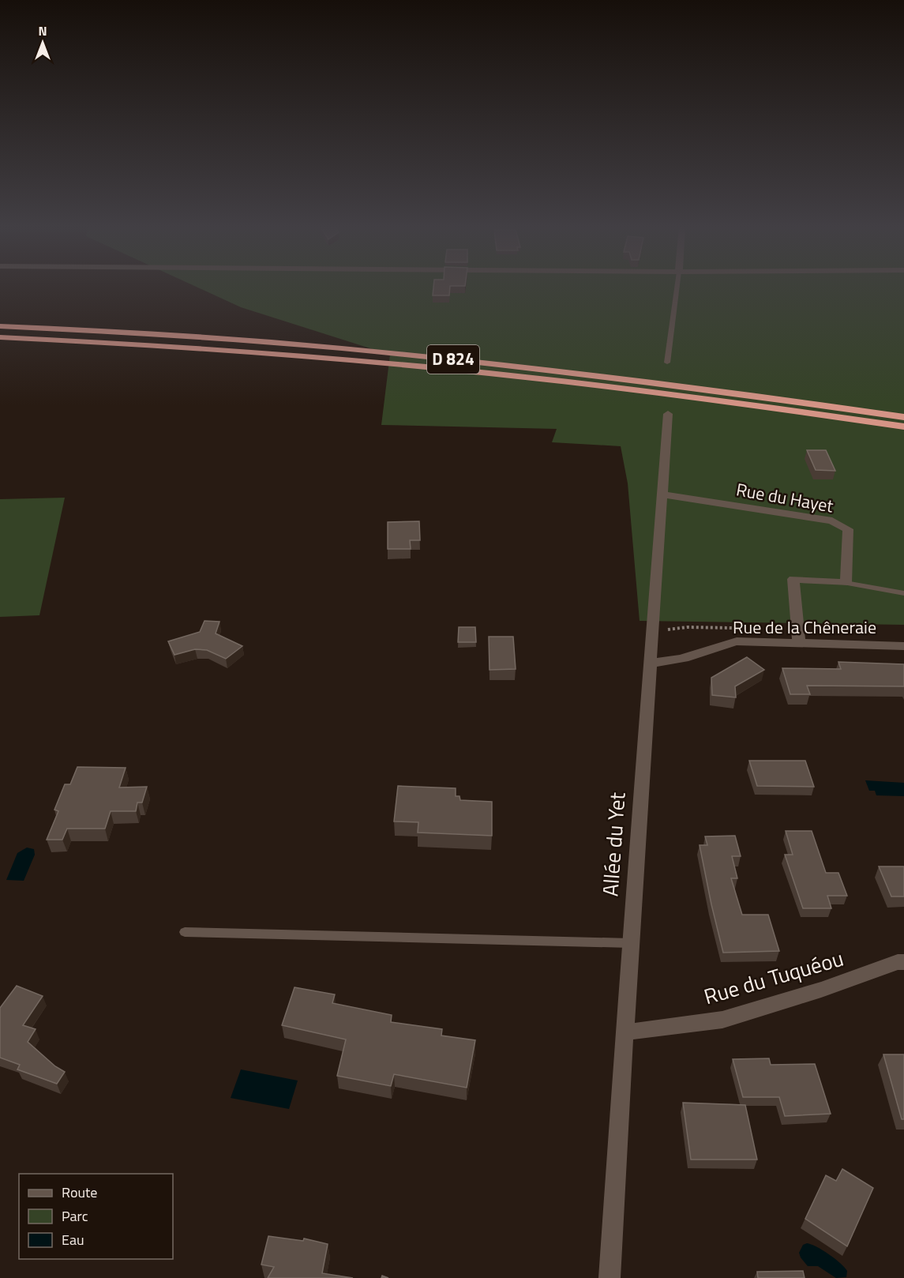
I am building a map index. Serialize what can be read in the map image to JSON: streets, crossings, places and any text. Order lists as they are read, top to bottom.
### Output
{
  "streets": {
    "highway": ["D 824"],
    "street": [
      "Rue du Hayet",
      "Rue de la Chêneraie",
      "Allée du Yet",
      "Rue du Tuquéou"
    ]
  },
  "crossings": [
    ["Rue du Hayet", "Allée du Yet"],
    ["Rue de la Chêneraie", "Allée du Yet"],
    ["Allée du Yet", "Rue du Tuquéou"]
  ],
  "legend": ["Route", "Parc", "Eau"],
  "north": "top"
}
